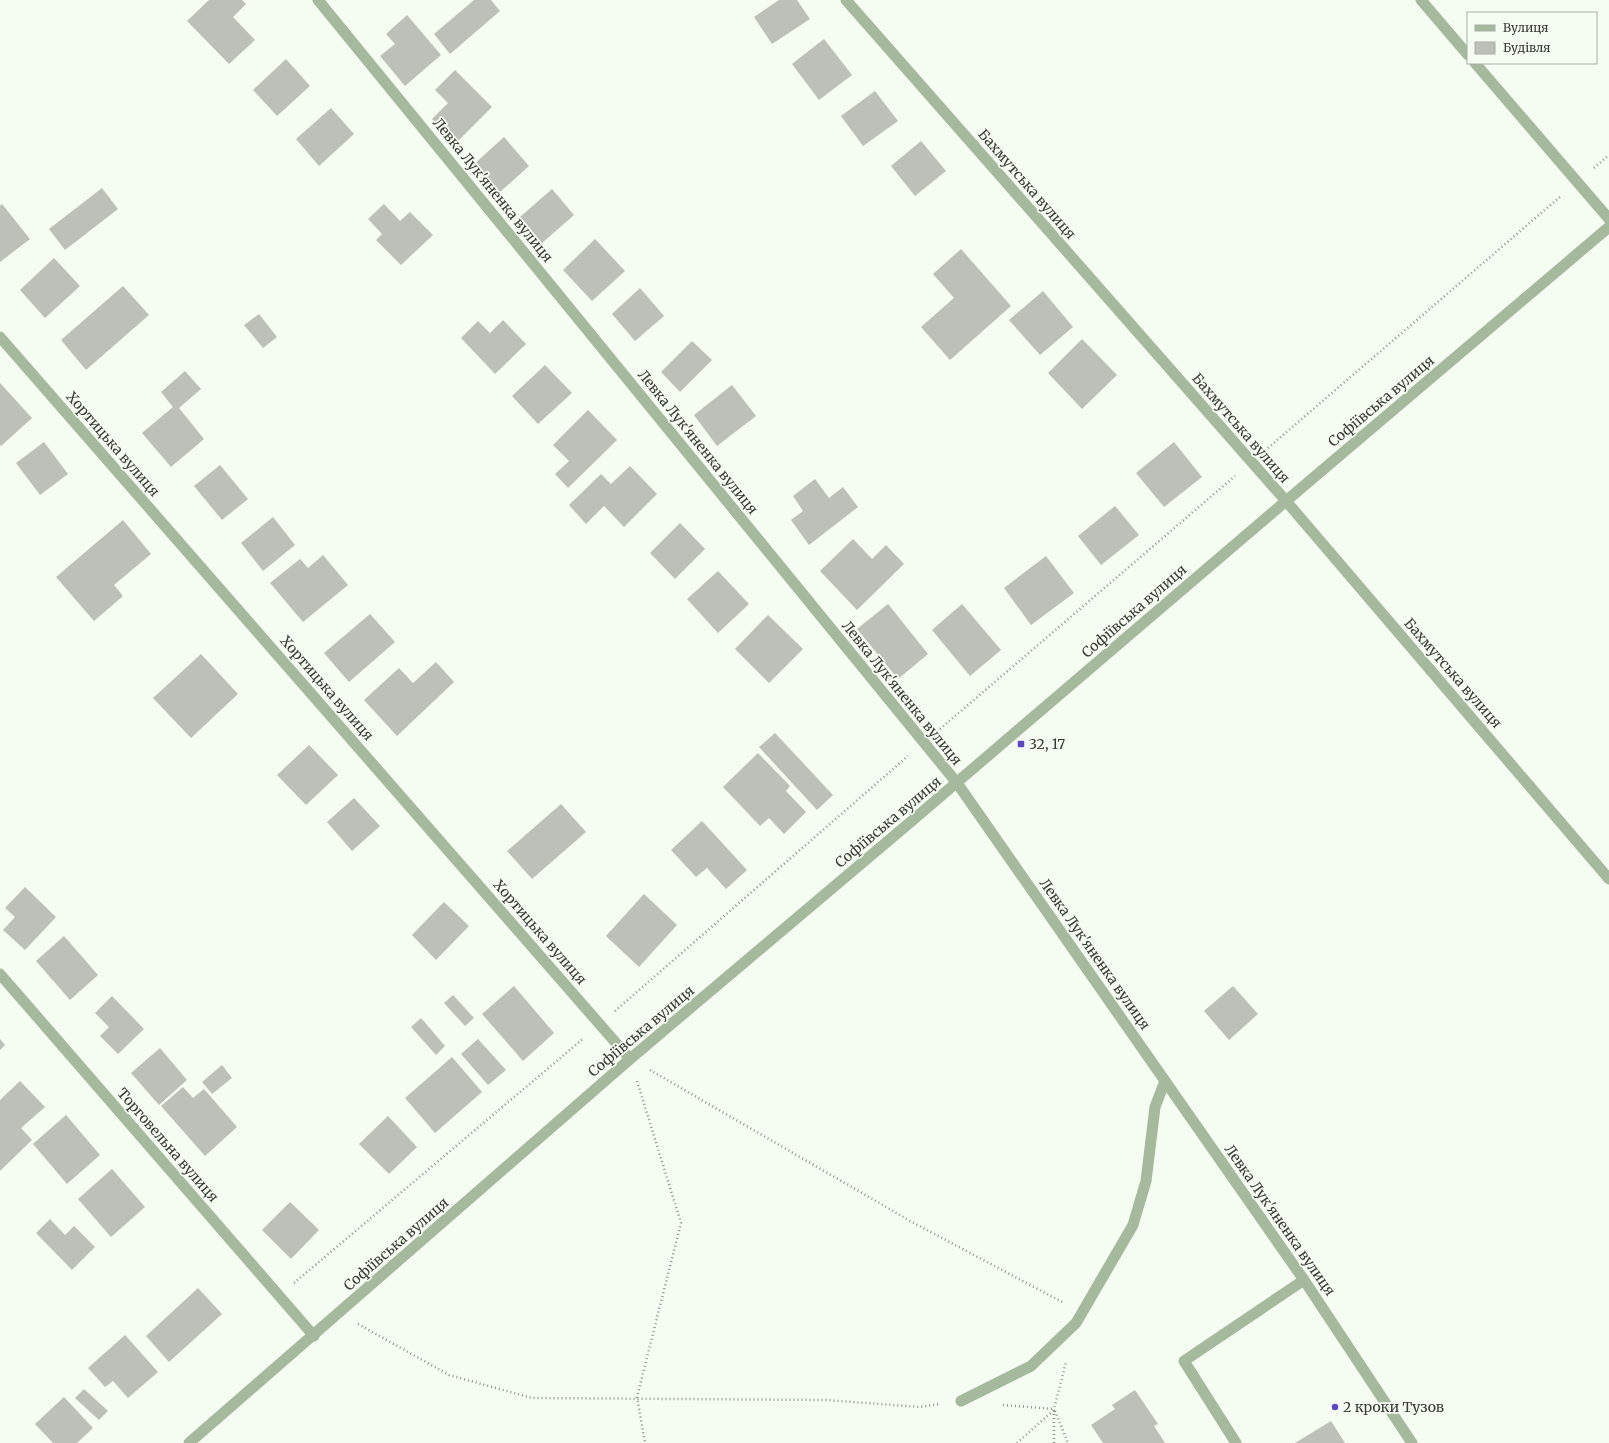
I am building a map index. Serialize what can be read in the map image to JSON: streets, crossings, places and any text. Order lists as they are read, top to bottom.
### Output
{
  "streets": {
    "street": [
      "Бахмутська вулиця",
      "Левка Лук'яненка вулиця",
      "Софіївська вулиця",
      "Хортицька вулиця",
      "Торговельна вулиця"
    ]
  },
  "crossings": [
    ["Бахмутська вулиця", "Софіївська вулиця"],
    ["Левка Лук'яненка вулиця", "Софіївська вулиця"],
    ["Софіївська вулиця", "Хортицька вулиця"],
    ["Софіївська вулиця", "Торговельна вулиця"]
  ],
  "places": {
    "transit": ["32, 17"],
    "other": ["2 кроки Тузов"]
  },
  "legend": ["Вулиця", "Будівля"]
}
